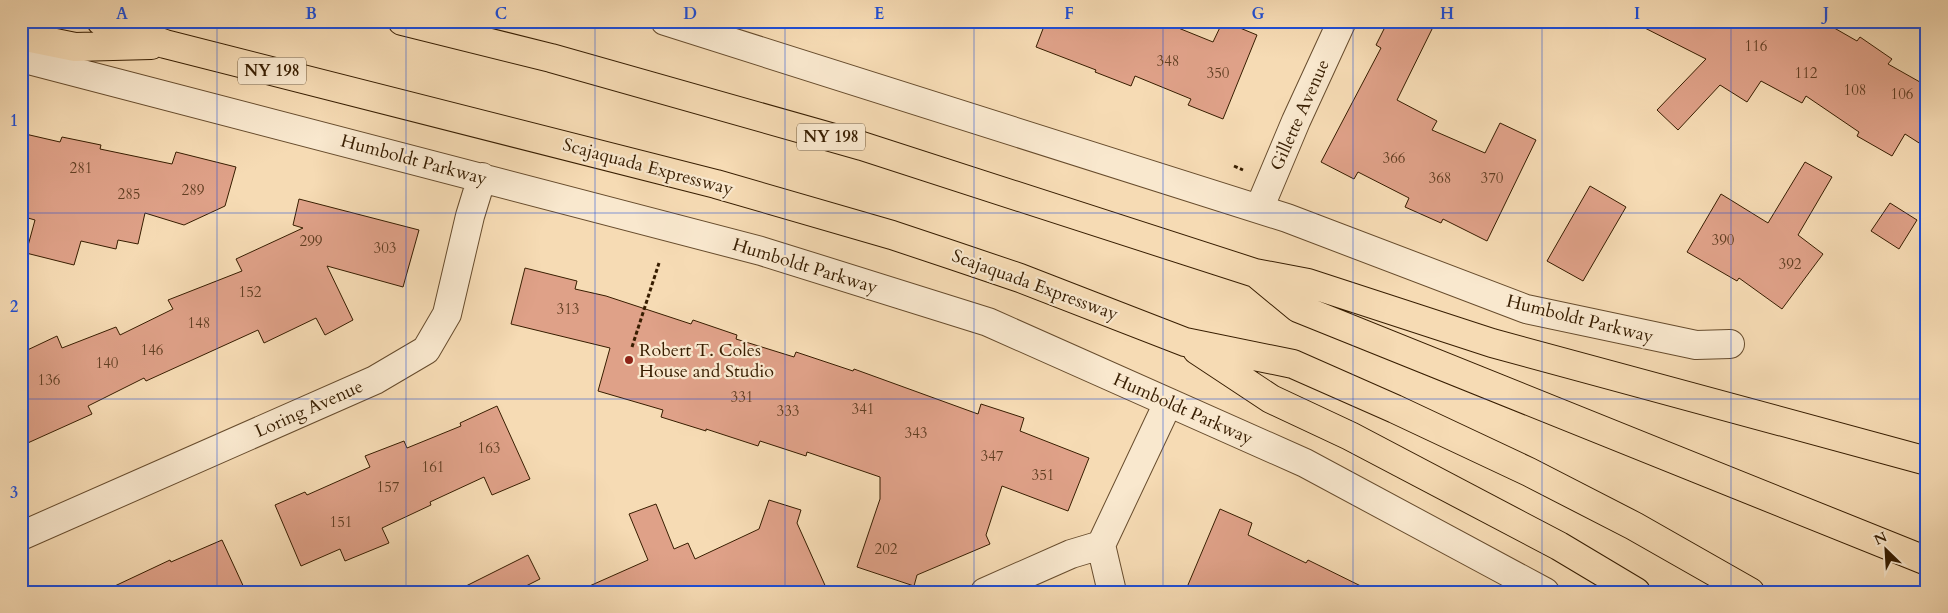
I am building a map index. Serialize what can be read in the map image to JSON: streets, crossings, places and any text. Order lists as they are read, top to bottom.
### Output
{
  "streets": {
    "highway": ["NY 198", "Scajaquada Expressway"],
    "street": ["Gillette Avenue", "Humboldt Parkway", "Loring Avenue"]
  },
  "crossings": [
    ["Gillette Avenue", "Humboldt Parkway"],
    ["Humboldt Parkway", "Loring Avenue"]
  ],
  "places": ["Robert T. Coles House and Studio"],
  "house_numbers": [
    "116",
    "348",
    "350",
    "112",
    "108",
    "106",
    "366",
    "281",
    "368",
    "370",
    "289",
    "285",
    "390",
    "299",
    "303",
    "392",
    "152",
    "313",
    "148",
    "146",
    "140",
    "136",
    "331",
    "341",
    "333",
    "343",
    "163",
    "347",
    "161",
    "351",
    "157",
    "151",
    "202"
  ],
  "north": "top left",
  "grid": {
    "columns": [
      "A",
      "B",
      "C",
      "D",
      "E",
      "F",
      "G",
      "H",
      "I",
      "J"
    ],
    "rows": ["1", "2", "3"]
  }
}
